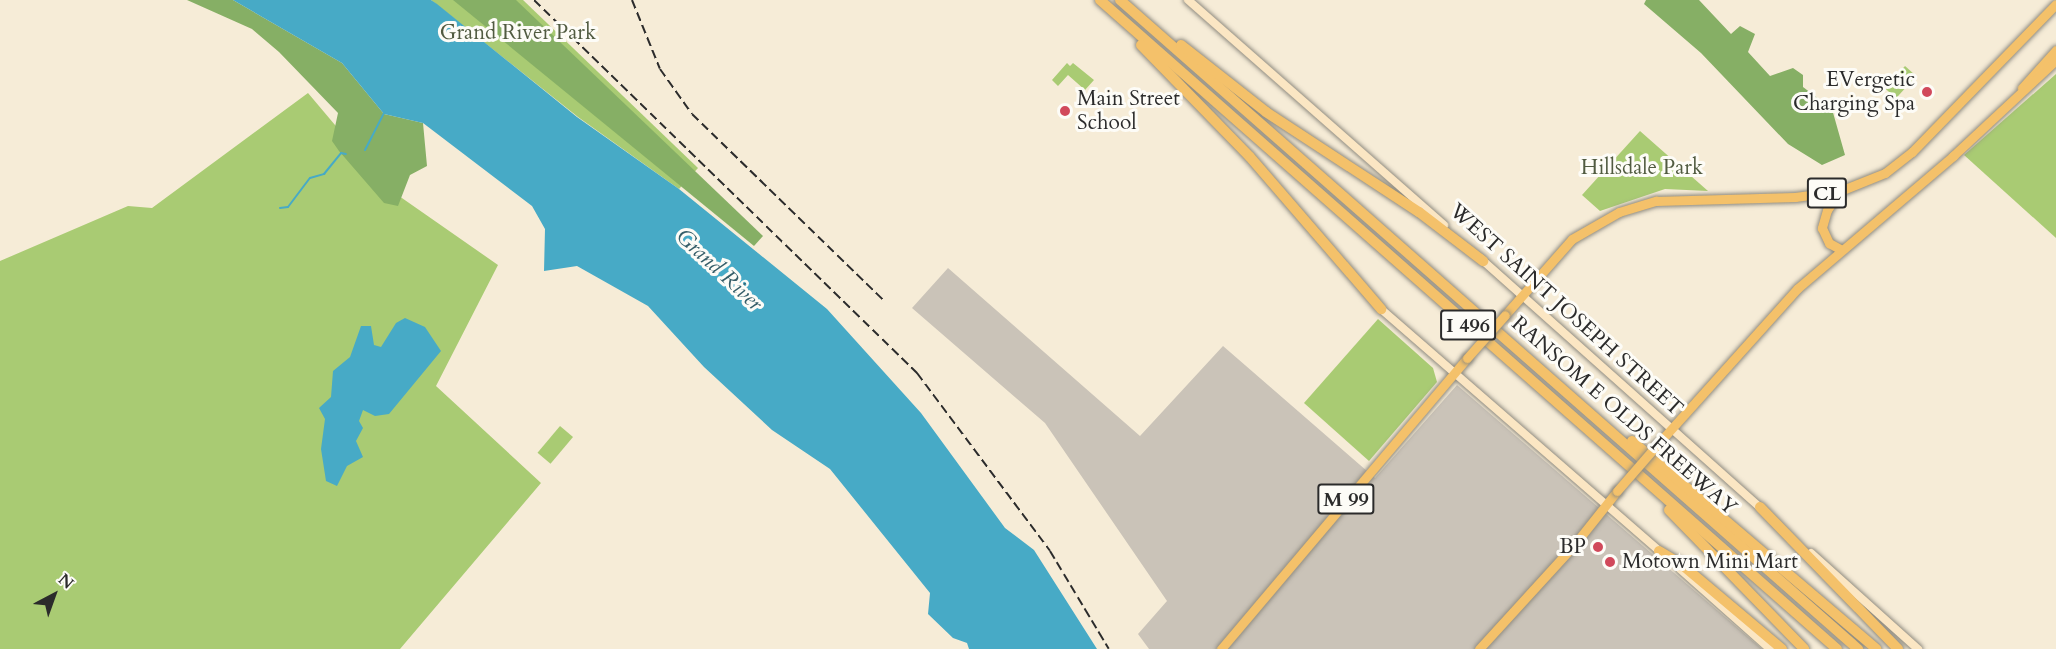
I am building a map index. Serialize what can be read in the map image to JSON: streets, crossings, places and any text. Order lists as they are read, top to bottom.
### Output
{
  "streets": {
    "highway": ["I 496", "RANSOM E OLDS FREEWAY"],
    "main road": ["CL", "WEST SAINT JOSEPH STREET", "M 99"]
  },
  "crossings": [
    ["CL", "WEST SAINT JOSEPH STREET"],
    ["CL", "M 99"],
    ["WEST SAINT JOSEPH STREET", "M 99"]
  ],
  "water": ["Grand River"],
  "parks": ["Grand River Park", "Hillsdale Park"],
  "places": [
    "EVergetic Charging Spa",
    "Main Street School",
    "BP",
    "Motown Mini Mart"
  ],
  "north": "top right"
}
